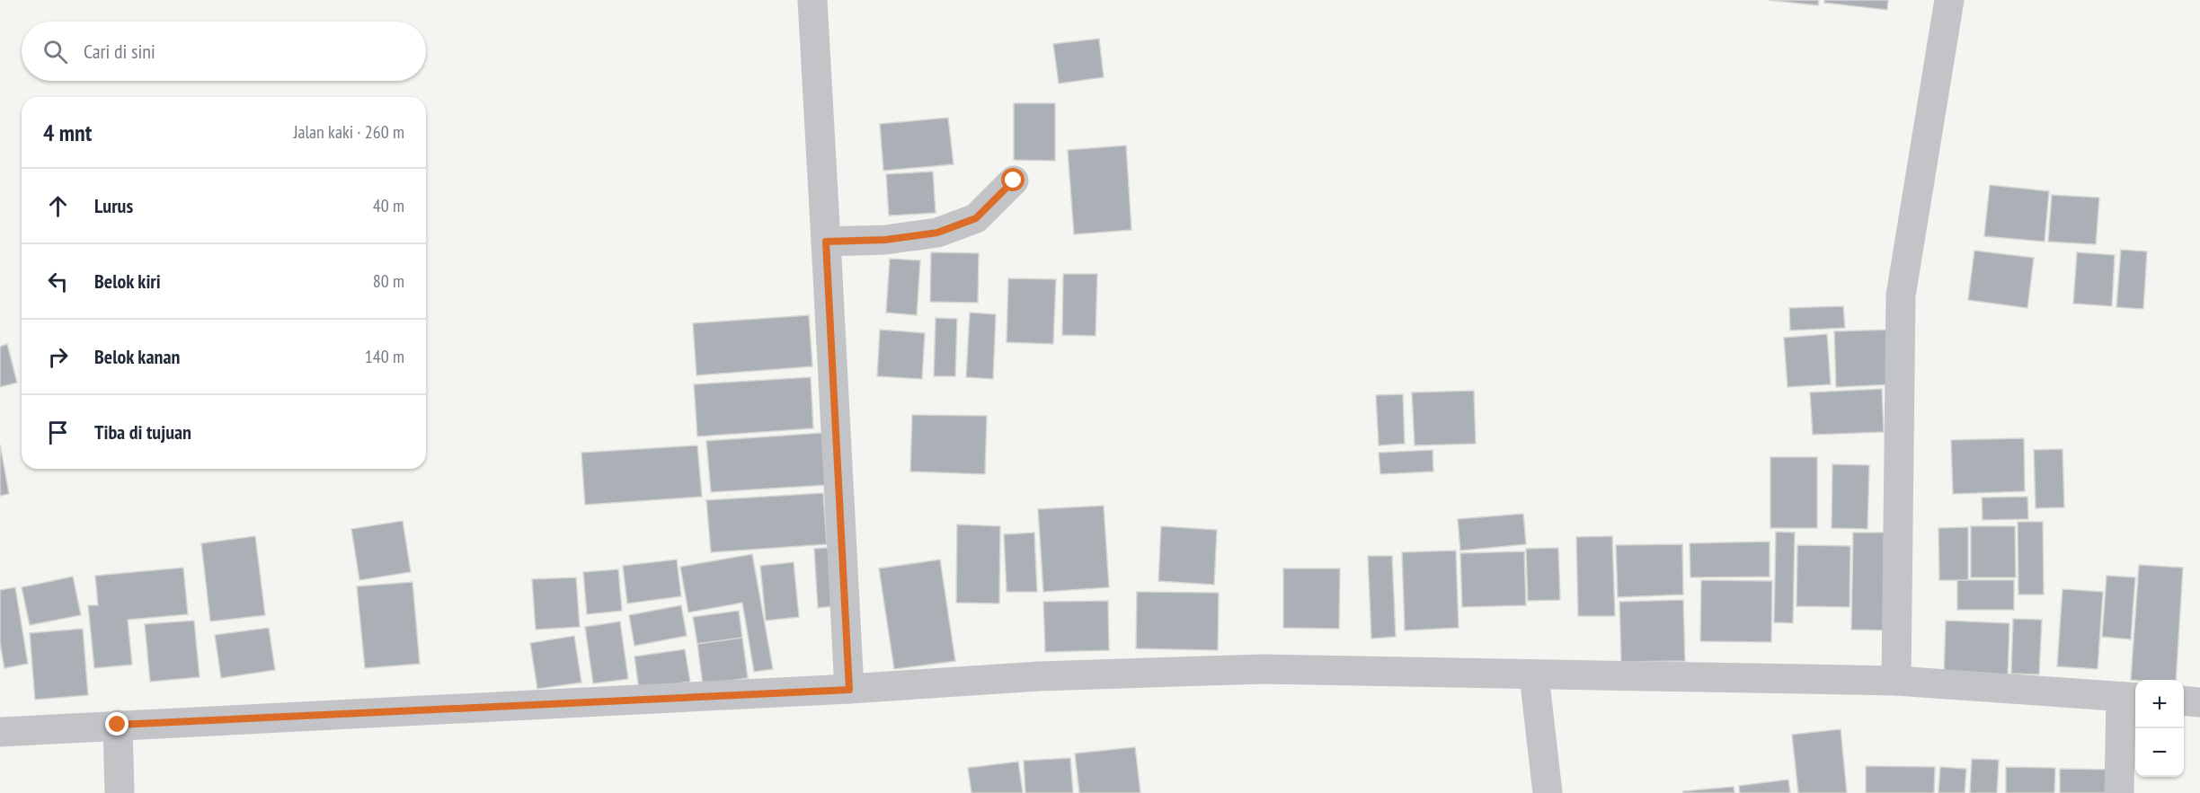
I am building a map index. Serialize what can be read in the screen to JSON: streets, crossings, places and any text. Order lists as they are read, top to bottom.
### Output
{
  "page": {
    "search": "Cari di sini",
    "heading": ["4 mnt", "Jalan kaki · 260 m"],
    "list": [
      ["Lurus", "40 m"],
      ["Belok kiri", "80 m"],
      ["Belok kanan", "140 m"],
      "Tiba di tujuan"
    ],
    "map_buttons": ["+", "−"]
  }
}
